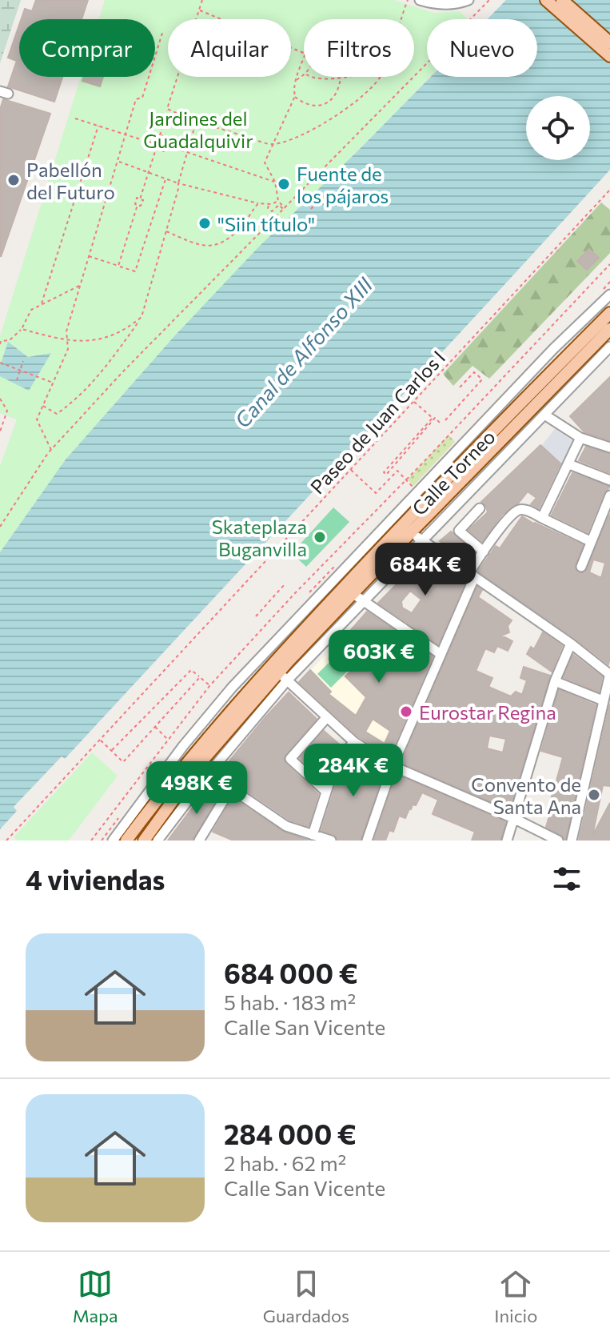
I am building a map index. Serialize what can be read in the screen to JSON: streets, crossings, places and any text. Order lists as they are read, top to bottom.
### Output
{
  "streets": {
    "main road": ["Calle Torneo"],
    "path": ["Paseo de Juan Carlos I"]
  },
  "water": ["Canal de Alfonso XIII"],
  "parks": ["Jardines del Guadalquivir"],
  "places": [
    "Pabellón del Futuro",
    "Fuente de los pájaros",
    "\"Siin título\"",
    "Skateplaza Buganvilla",
    "Eurostar Regina",
    "Convento de Santa Ana"
  ],
  "page": {
    "chip": [
      "Comprar",
      "Alquilar",
      "Filtros",
      "Nuevo"
    ],
    "price": [
      "684K €",
      "603K €",
      "284K €",
      "498K €"
    ],
    "heading": "4 viviendas",
    "list": [
      {
        "name": "684 000 €",
        "note": "5 hab. · 183 m² · Calle San Vicente"
      },
      {
        "name": "284 000 €",
        "note": "2 hab. · 62 m² · Calle San Vicente"
      }
    ],
    "tabs": ["Mapa", "Guardados", "Inicio"]
  }
}
